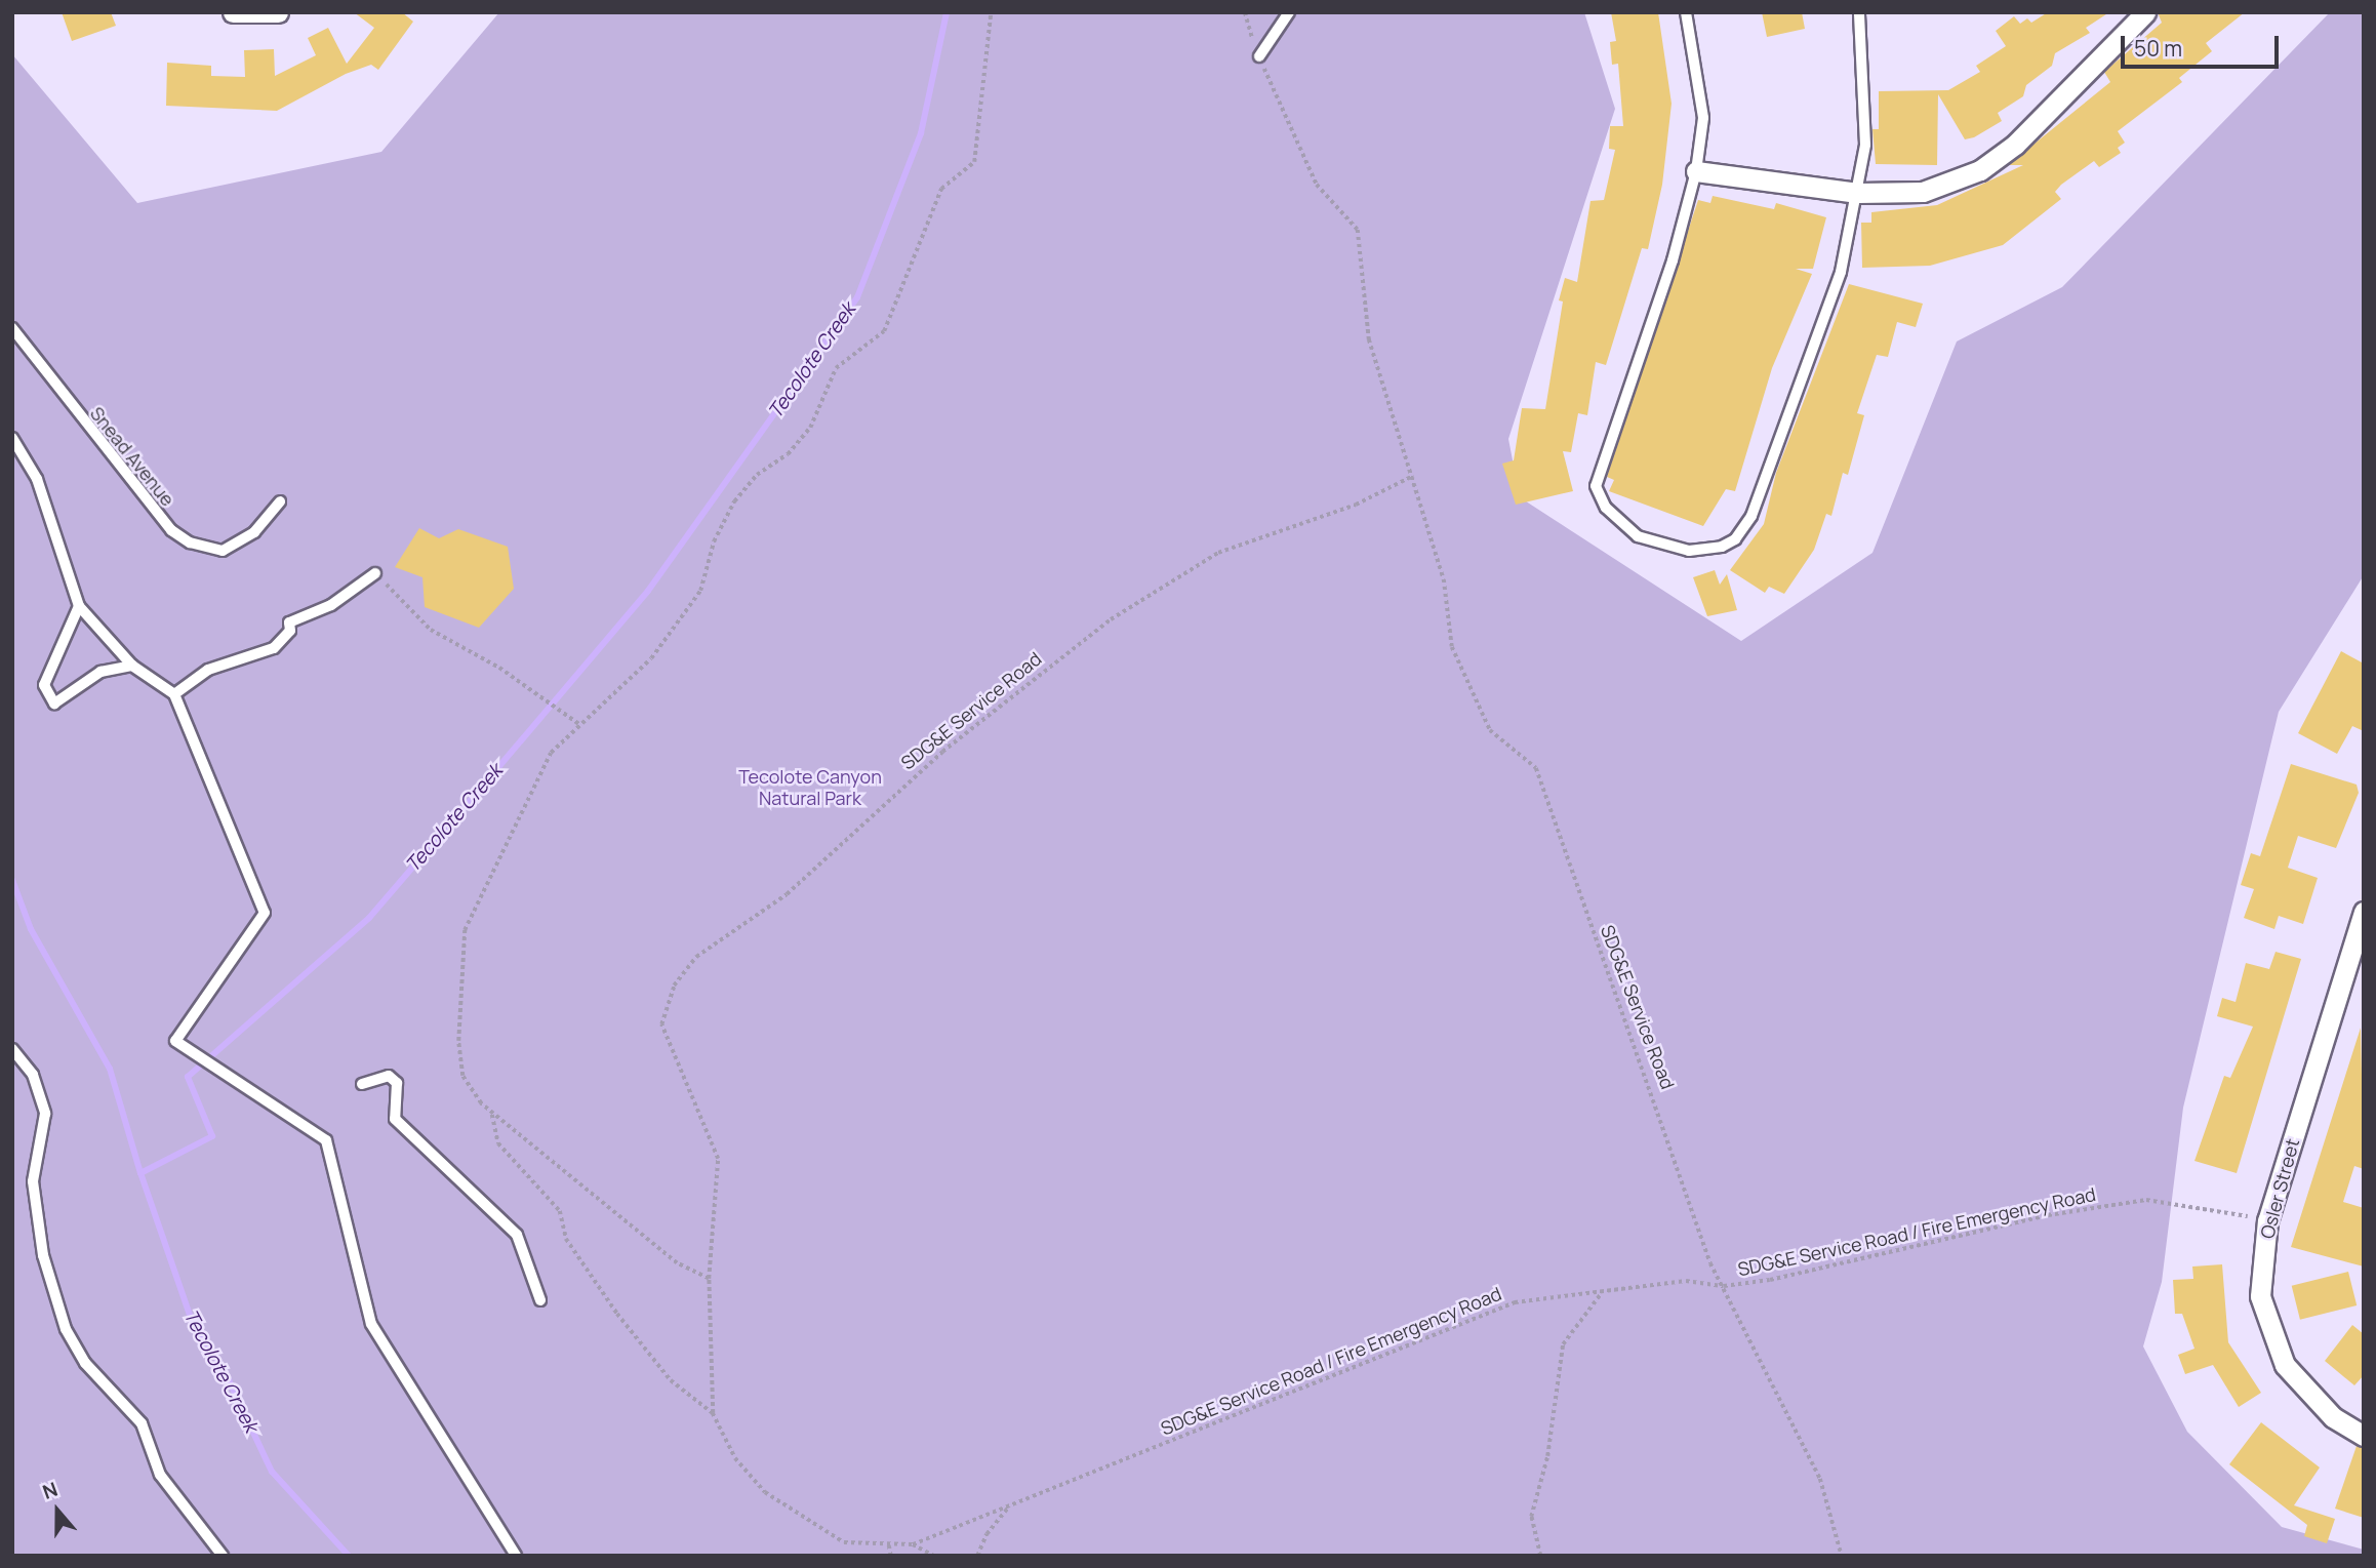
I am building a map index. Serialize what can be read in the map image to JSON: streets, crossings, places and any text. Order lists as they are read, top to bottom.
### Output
{
  "streets": {
    "street": ["Osler Street"],
    "lane": ["Snead Avenue"],
    "path": ["SDG&E Service Road", "SDG&E Service Road / Fire Emergency Road"]
  },
  "crossings": [
    ["SDG&E Service Road", "SDG&E Service Road / Fire Emergency Road"],
    ["Osler Street", "SDG&E Service Road / Fire Emergency Road"]
  ],
  "water": ["Tecolote Creek"],
  "parks": ["Tecolote Canyon Natural Park"],
  "scale_bar": "50 m",
  "north": "top"
}
